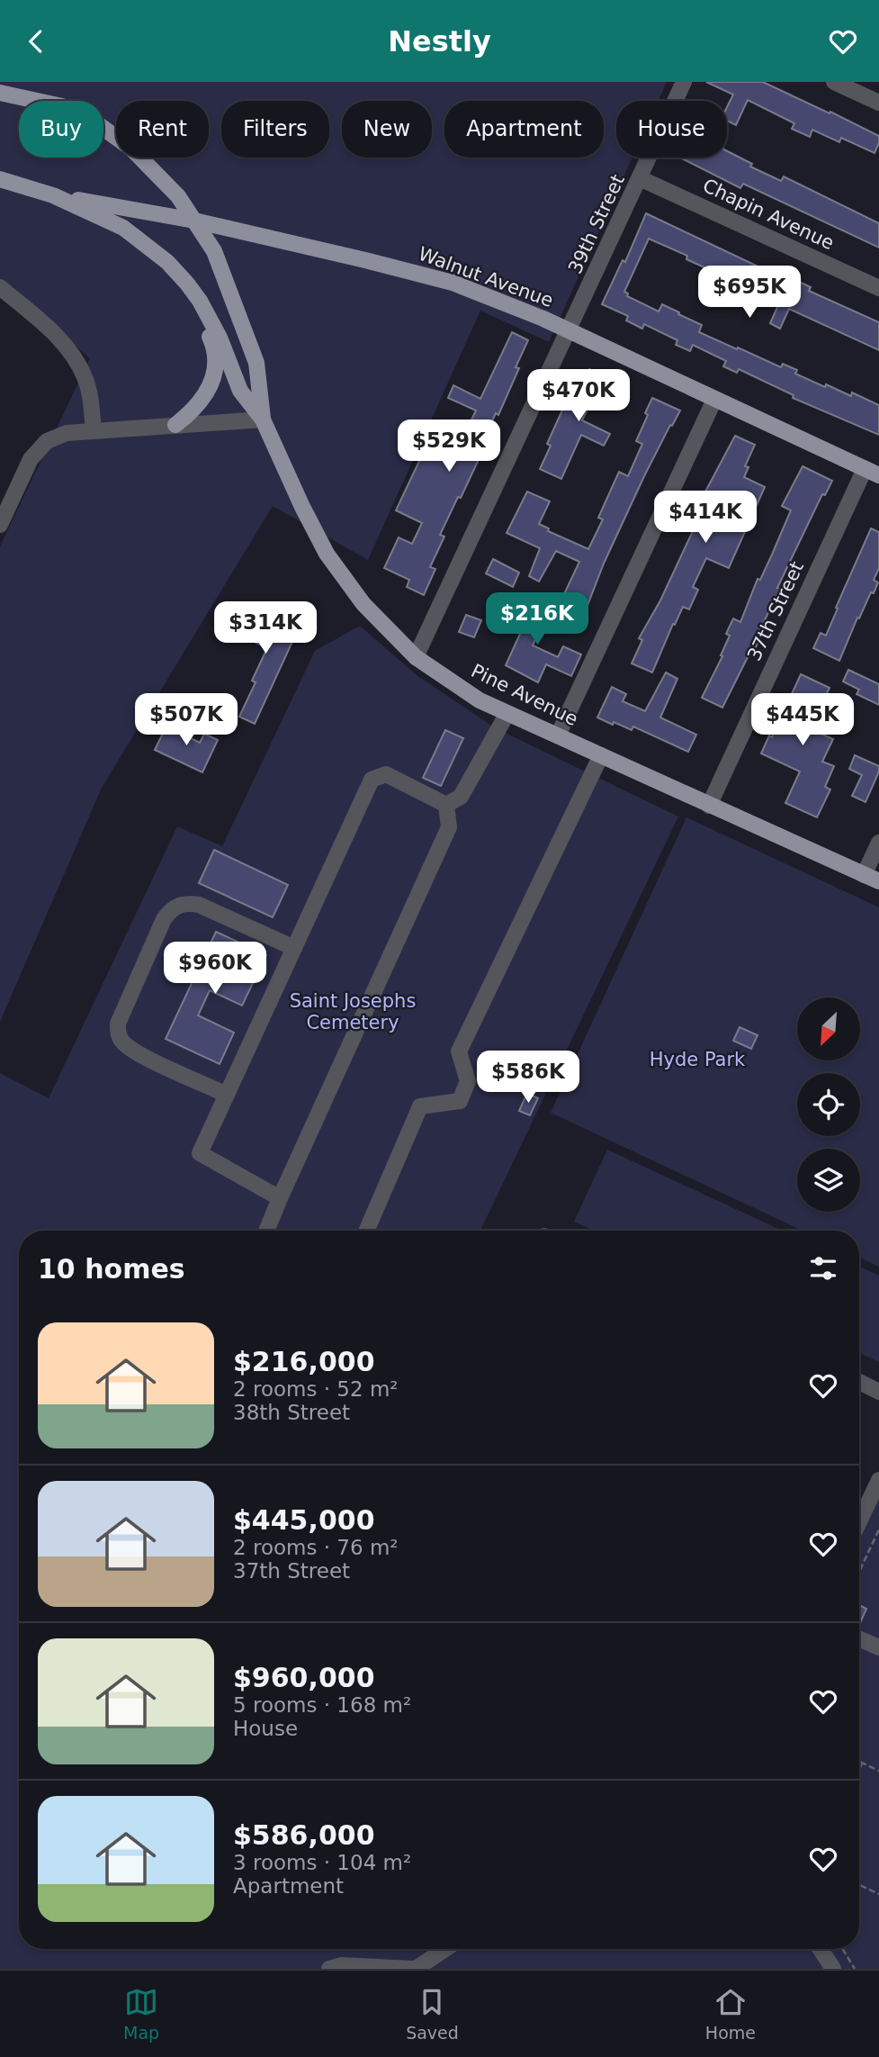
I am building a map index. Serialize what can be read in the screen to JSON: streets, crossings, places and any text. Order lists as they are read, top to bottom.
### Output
{
  "streets": {
    "main road": ["Walnut Avenue", "Pine Avenue"],
    "street": ["Chapin Avenue", "39th Street", "37th Street"]
  },
  "crossings": [
    ["Chapin Avenue", "39th Street"],
    ["39th Street", "Walnut Avenue"],
    ["39th Street", "Pine Avenue"],
    ["Walnut Avenue", "37th Street"],
    ["37th Street", "Pine Avenue"]
  ],
  "parks": ["Saint Josephs Cemetery", "Hyde Park"],
  "north": "bottom left",
  "page": {
    "header": "Nestly",
    "chip": [
      "Buy",
      "Rent",
      "Filters",
      "New",
      "Apartment",
      "House"
    ],
    "price": [
      "$695K",
      "$470K",
      "$529K",
      "$414K",
      "$216K",
      "$314K",
      "$507K",
      "$445K",
      "$960K",
      "$586K"
    ],
    "heading": "10 homes",
    "list": [
      {
        "name": "$216,000",
        "note": "2 rooms · 52 m² · 38th Street"
      },
      {
        "name": "$445,000",
        "note": "2 rooms · 76 m² · 37th Street"
      },
      {
        "name": "$960,000",
        "note": "5 rooms · 168 m² · House"
      },
      {
        "name": "$586,000",
        "note": "3 rooms · 104 m² · Apartment"
      }
    ],
    "tabs": ["Map", "Saved", "Home"]
  }
}
